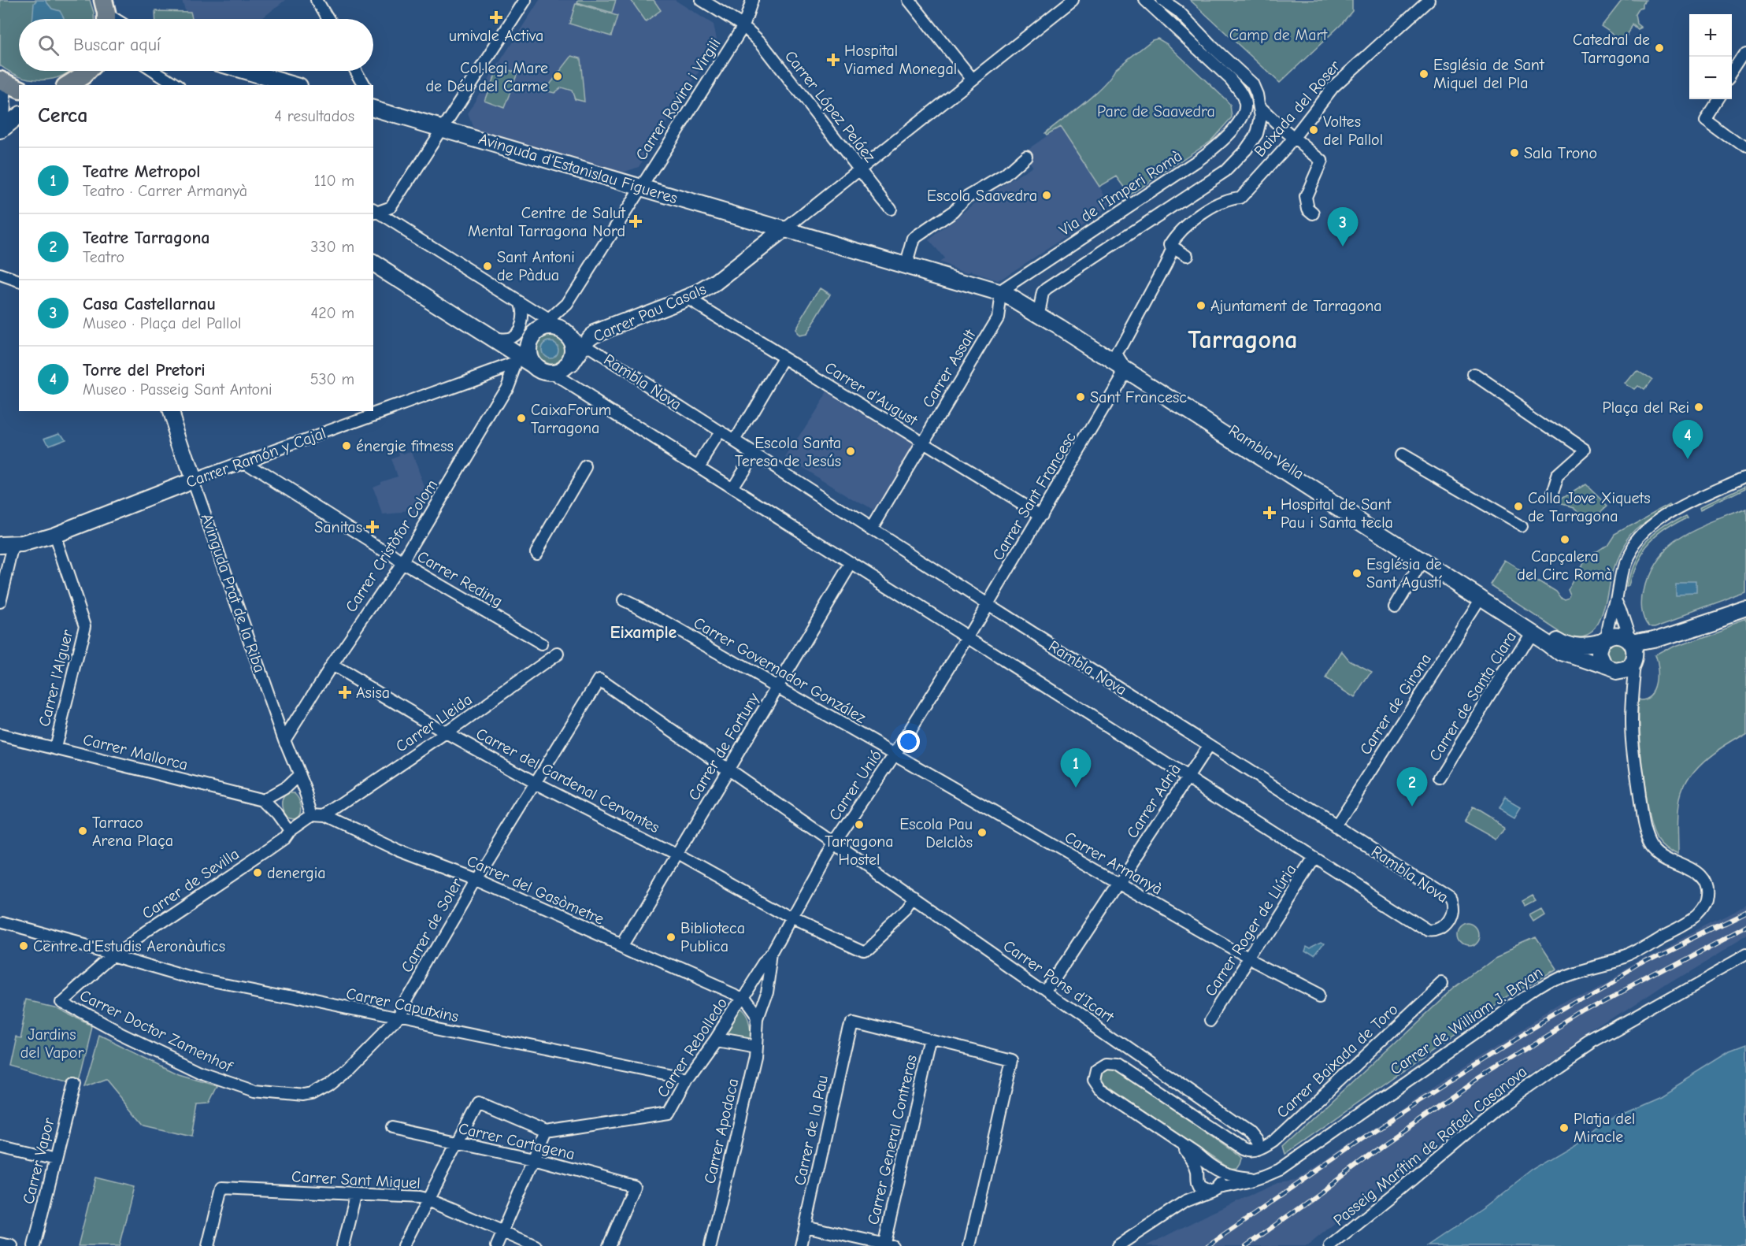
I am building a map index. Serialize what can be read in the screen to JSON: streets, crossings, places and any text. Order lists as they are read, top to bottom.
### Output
{
  "streets": {
    "main road": [
      "Avinguda d'Estanislau Figueres",
      "Carrer Pau Casals",
      "Rambla Vella",
      "Carrer Ramón y Cajal",
      "Avinguda Prat de la Riba"
    ],
    "street": [
      "Carrer Rovira i Virgili",
      "Carrer López Peláez",
      "Baixada del Roser",
      "Via de l'Imperi Romà",
      "Carrer Assalt",
      "Rambla Nova",
      "Carrer d'August",
      "Carrer Sant Francesc",
      "Carrer Cristòfor Colom",
      "Carrer Reding",
      "Carrer Governador González",
      "Carrer l'Alguer",
      "Carrer de Santa Clara",
      "Carrer de Girona",
      "Carrer Lleida",
      "Carrer de Fortuny",
      "Carrer Mallorca",
      "Carrer del Cardenal Cervantes",
      "Carrer Unió",
      "Carrer Adrià",
      "Carrer Armanyà",
      "Carrer de Sevilla",
      "Carrer del Gasòmetre",
      "Carrer de Soler",
      "Carrer Roger de Llúria",
      "Carrer Pons d'Icart",
      "Carrer Caputxins",
      "Carrer de William J. Bryan",
      "Carrer Doctor Zamenhof",
      "Carrer Rebolledo",
      "Carrer Baixada de Toro",
      "Carrer de la Pau",
      "Carrer Apodaca",
      "Carrer General Contreras",
      "Carrer Cartagena",
      "Passeig Marítim de Rafael Casanova",
      "Carrer Vapor",
      "Carrer Sant Miquel"
    ]
  },
  "crossings": [
    ["Carrer Rovira i Virgili", "Carrer López Peláez"],
    ["Carrer Rovira i Virgili", "Avinguda d'Estanislau Figueres"],
    ["Carrer Rovira i Virgili", "Carrer Pau Casals"],
    ["Carrer Rovira i Virgili", "Rambla Nova"],
    ["Avinguda d'Estanislau Figueres", "Via de l'Imperi Romà"],
    ["Avinguda d'Estanislau Figueres", "Carrer Pau Casals"],
    ["Avinguda d'Estanislau Figueres", "Carrer Assalt"],
    ["Avinguda d'Estanislau Figueres", "Rambla Vella"],
    ["Via de l'Imperi Romà", "Carrer Assalt"],
    ["Via de l'Imperi Romà", "Rambla Vella"],
    ["Carrer Pau Casals", "Rambla Nova"],
    ["Carrer Pau Casals", "Carrer d'August"],
    ["Carrer Assalt", "Rambla Nova"],
    ["Carrer Assalt", "Carrer d'August"],
    ["Carrer Assalt", "Rambla Vella"],
    ["Rambla Nova", "Carrer Sant Francesc"],
    ["Rambla Nova", "Carrer de Girona"],
    ["Rambla Nova", "Carrer de Fortuny"],
    ["Rambla Nova", "Carrer Unió"],
    ["Rambla Nova", "Carrer Adrià"],
    ["Rambla Nova", "Carrer Roger de Llúria"],
    ["Carrer d'August", "Carrer Sant Francesc"],
    ["Rambla Vella", "Carrer Sant Francesc"],
    ["Rambla Vella", "Carrer de Santa Clara"],
    ["Rambla Vella", "Carrer de Girona"],
    ["Rambla Vella", "Carrer de William J. Bryan"],
    ["Carrer Ramón y Cajal", "Carrer Cristòfor Colom"],
    ["Carrer Ramón y Cajal", "Carrer Reding"],
    ["Carrer Ramón y Cajal", "Avinguda Prat de la Riba"],
    ["Carrer Ramón y Cajal", "Carrer l'Alguer"],
    ["Carrer Sant Francesc", "Carrer Unió"],
    ["Carrer Cristòfor Colom", "Carrer Reding"],
    ["Carrer Cristòfor Colom", "Avinguda Prat de la Riba"],
    ["Carrer Cristòfor Colom", "Carrer del Cardenal Cervantes"],
    ["Avinguda Prat de la Riba", "Carrer de Sevilla"],
    ["Carrer Governador González", "Carrer de Fortuny"],
    ["Carrer Governador González", "Carrer Unió"],
    ["Carrer Governador González", "Carrer Armanyà"],
    ["Carrer l'Alguer", "Carrer Mallorca"],
    ["Carrer Lleida", "Carrer del Cardenal Cervantes"],
    ["Carrer Lleida", "Carrer del Gasòmetre"],
    ["Carrer de Fortuny", "Carrer del Cardenal Cervantes"],
    ["Carrer de Fortuny", "Carrer del Gasòmetre"],
    ["Carrer de Fortuny", "Carrer de Soler"],
    ["Carrer del Cardenal Cervantes", "Carrer Unió"],
    ["Carrer del Cardenal Cervantes", "Carrer de Soler"],
    ["Carrer del Cardenal Cervantes", "Carrer Pons d'Icart"],
    ["Carrer Unió", "Carrer Armanyà"],
    ["Carrer Unió", "Carrer del Gasòmetre"],
    ["Carrer Unió", "Carrer Pons d'Icart"],
    ["Carrer Unió", "Carrer Rebolledo"],
    ["Carrer Unió", "Carrer Apodaca"],
    ["Carrer Adrià", "Carrer Armanyà"],
    ["Carrer Adrià", "Carrer Pons d'Icart"],
    ["Carrer Armanyà", "Carrer Roger de Llúria"],
    ["Carrer de Sevilla", "Carrer Caputxins"],
    ["Carrer de Sevilla", "Carrer Doctor Zamenhof"],
    ["Carrer del Gasòmetre", "Carrer de Soler"],
    ["Carrer del Gasòmetre", "Carrer Rebolledo"],
    ["Carrer de Soler", "Carrer Caputxins"],
    ["Carrer de Soler", "Carrer Doctor Zamenhof"],
    ["Carrer Pons d'Icart", "Carrer Baixada de Toro"],
    ["Carrer Caputxins", "Carrer Doctor Zamenhof"],
    ["Carrer Caputxins", "Carrer Rebolledo"],
    ["Carrer de la Pau", "Carrer General Contreras"]
  ],
  "districts": ["Tarragona", "Eixample"],
  "parks": ["Camp de Mart", "Parc de Saavedra", "Jardins del Vapor"],
  "places": {
    "health": [
      "umivale Activa",
      "Hospital Viamed Monegal",
      "Centre de Salut Mental Tarragona Nord",
      "Hospital de Sant Pau i Santa tecla",
      "Sanitas",
      "Asisa"
    ],
    "other": [
      "Catedral de Tarragona",
      "Església de Sant Miquel del Pla",
      "Col·legi Mare de Déu del Carme",
      "Voltes del Pallol",
      "Sala Trono",
      "Escola Saavedra",
      "Sant Antoni de Pàdua",
      "Ajuntament de Tarragona",
      "Sant Francesc",
      "Plaça del Rei",
      "CaixaForum Tarragona",
      "énergie fitness",
      "Escola Santa Teresa de Jesús",
      "Colla Jove Xiquets de Tarragona",
      "Capçalera del Circ Romà",
      "Església de Sant Agustí",
      "Tarragona Hostel",
      "Tarraco Arena Plaça",
      "Escola Pau Delclòs",
      "denergia",
      "Biblioteca Publica",
      "Centre d'Estudis Aeronàutics",
      "Platja del Miracle"
    ]
  },
  "page": {
    "map_buttons": ["+", "−"],
    "search": "Buscar aquí",
    "heading": ["Cerca", "4 resultados"],
    "list": [
      {
        "mark": "1",
        "name": "Teatre Metropol",
        "note": "Teatro · Carrer Armanyà",
        "value": "110 m"
      },
      {
        "mark": "2",
        "name": "Teatre Tarragona",
        "note": "Teatro",
        "value": "330 m"
      },
      {
        "mark": "3",
        "name": "Casa Castellarnau",
        "note": "Museo · Plaça del Pallol",
        "value": "420 m"
      },
      {
        "mark": "4",
        "name": "Torre del Pretori",
        "note": "Museo · Passeig Sant Antoni",
        "value": "530 m"
      }
    ],
    "pins": [
      "3",
      "4",
      "1",
      "2"
    ]
  }
}
